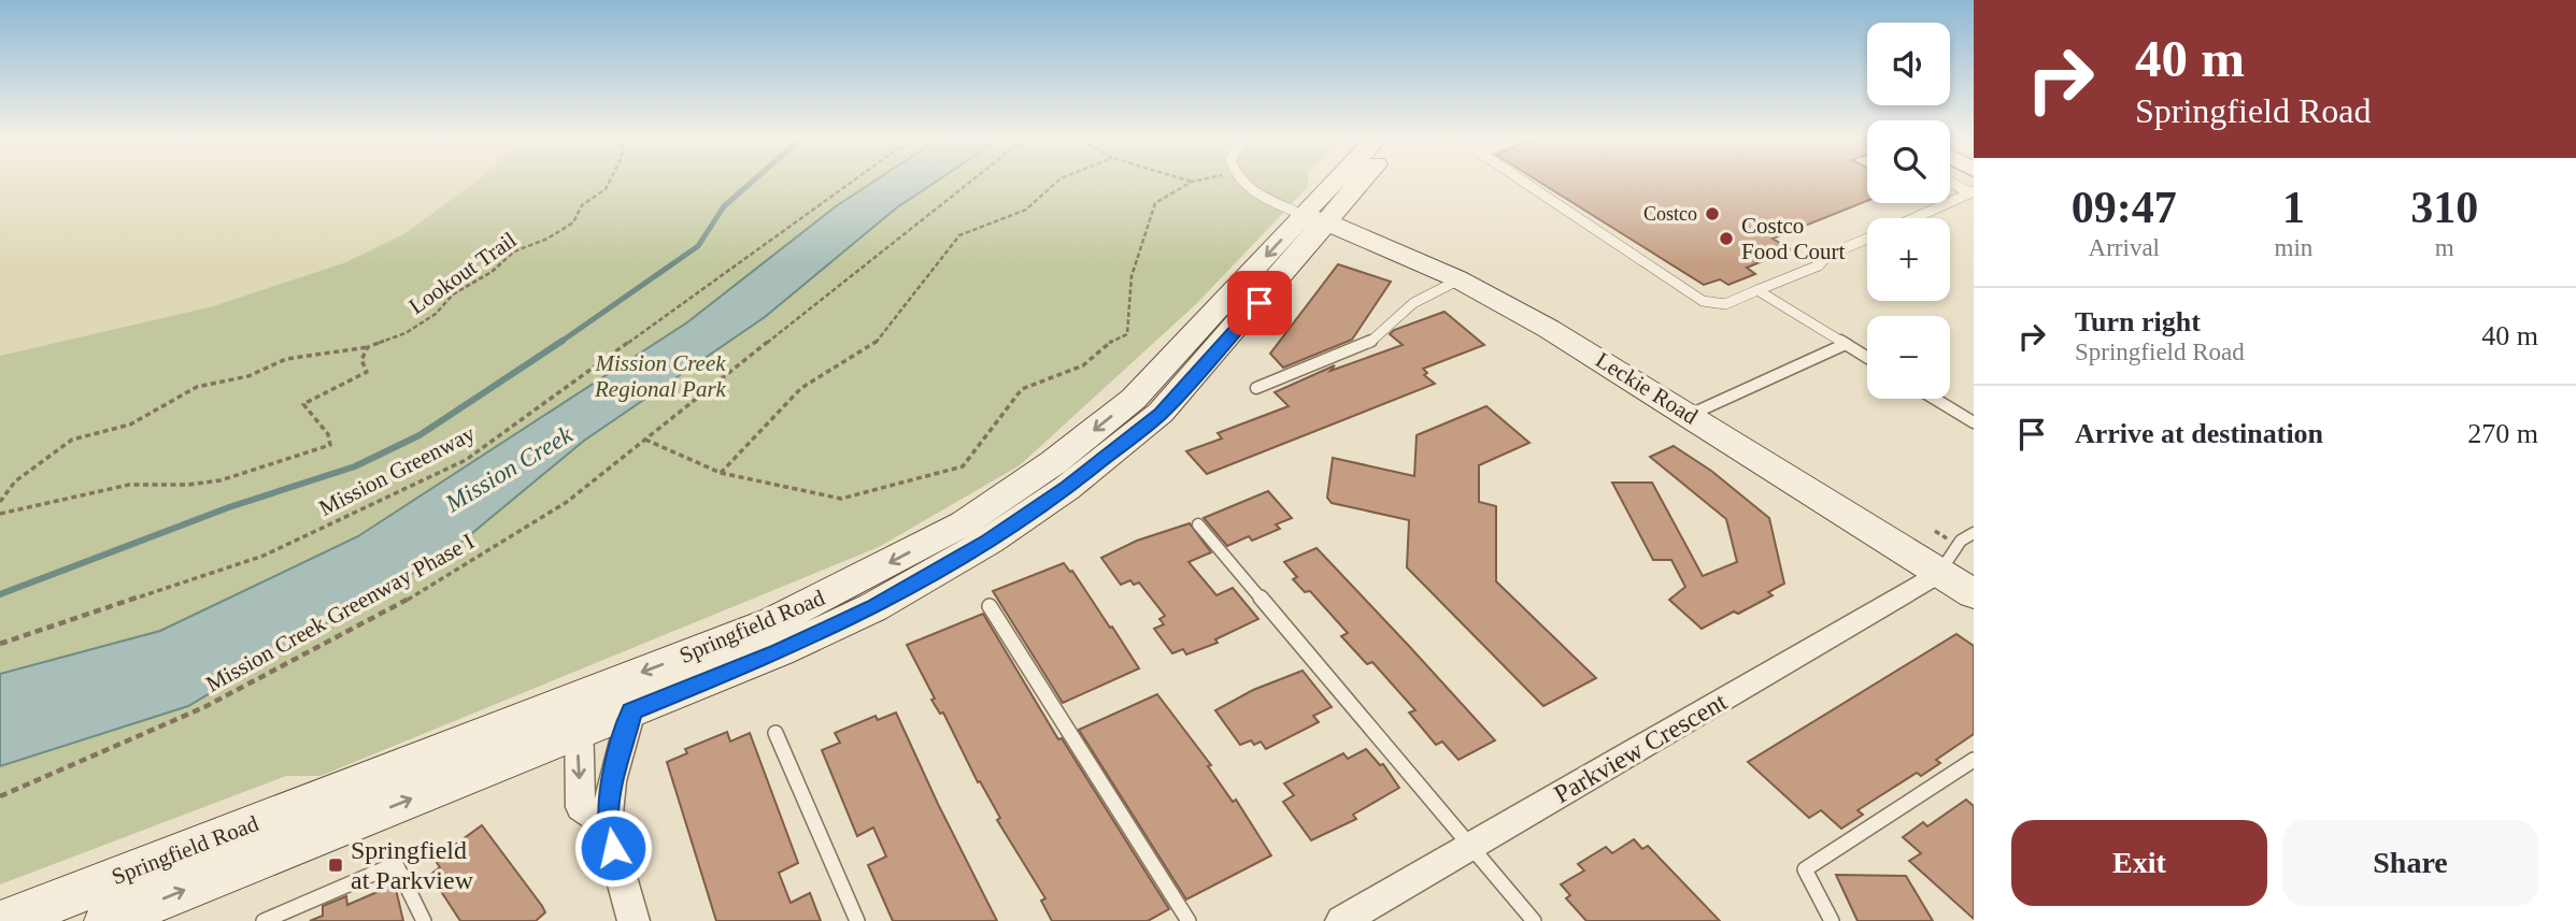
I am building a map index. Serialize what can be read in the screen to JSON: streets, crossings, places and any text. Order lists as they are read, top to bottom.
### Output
{
  "streets": {
    "main road": ["Leckie Road", "Springfield Road"],
    "street": ["Parkview Crescent"],
    "path": ["Lookout Trail", "Mission Greenway", "Mission Creek Greenway Phase I"]
  },
  "crossings": [
    ["Leckie Road", "Springfield Road"],
    ["Leckie Road", "Parkview Crescent"]
  ],
  "water": ["Mission Creek"],
  "parks": ["Mission Creek Regional Park"],
  "places": {
    "other": ["Costco", "Costco Food Court"],
    "transit": ["Springfield at Parkview"]
  },
  "page": {
    "turn": ["40 m", "Springfield Road"],
    "map_buttons": ["+", "−"],
    "eta": [
      "09:47",
      "Arrival",
      "1",
      "min",
      "310",
      "m"
    ],
    "list": [
      {
        "name": "Turn right",
        "note": "Springfield Road",
        "value": "40 m"
      },
      {
        "name": "Arrive at destination",
        "value": "270 m"
      }
    ],
    "buttons": ["Exit", "Share"]
  }
}
